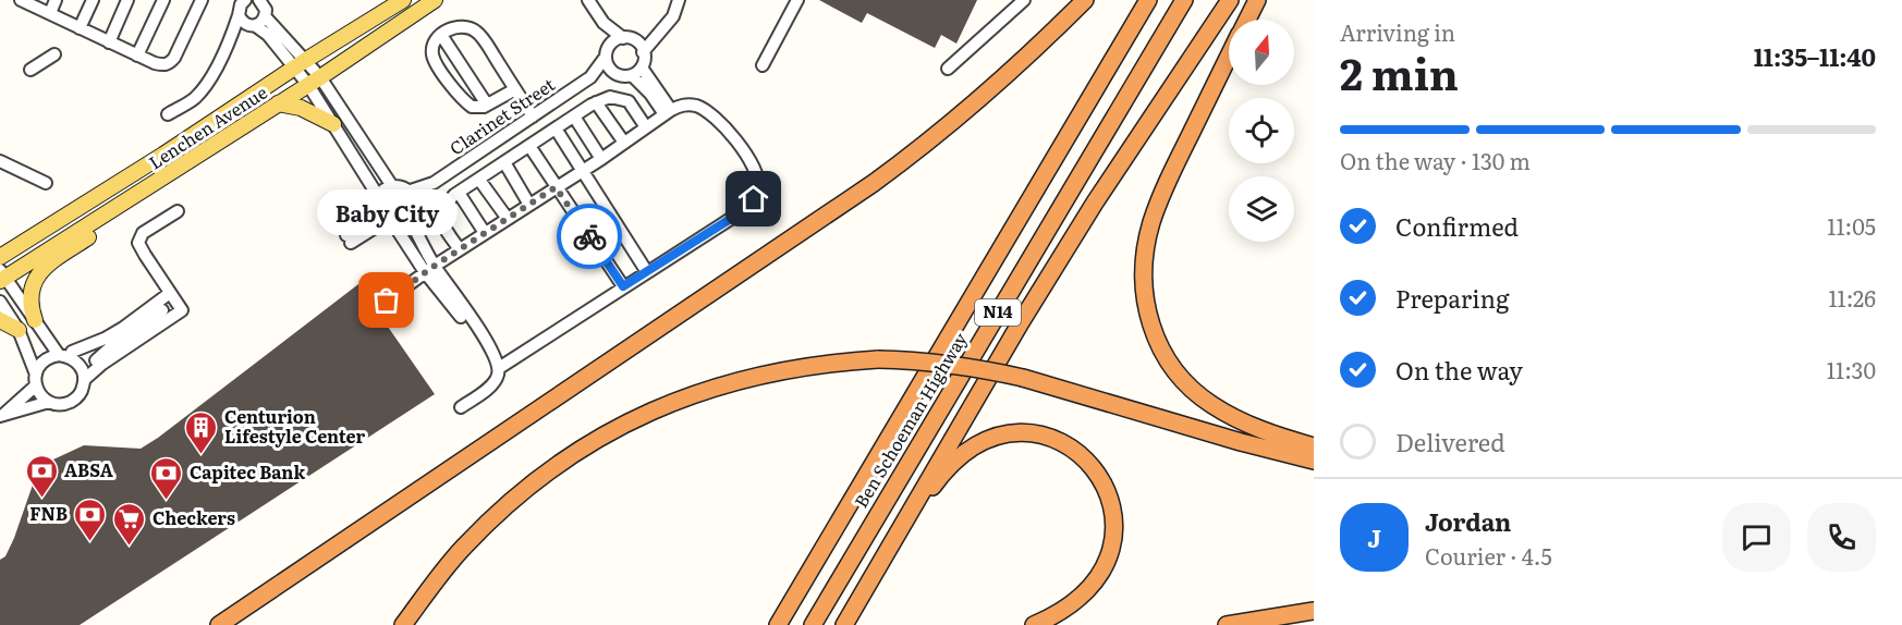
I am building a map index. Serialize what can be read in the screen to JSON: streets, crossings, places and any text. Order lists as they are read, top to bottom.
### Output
{
  "streets": {
    "highway": ["N14", "Ben Schoeman Highway"],
    "main road": ["Lenchen Avenue"],
    "street": ["Clarinet Street"]
  },
  "places": {
    "other": ["Baby City"],
    "building": ["Centurion Lifestyle Center"],
    "bank": ["ABSA", "Capitec Bank", "FNB"],
    "supermarket": ["Checkers"]
  },
  "north": "top",
  "page": {
    "heading": ["2 min", "Arriving in", "11:35–11:40"],
    "panel": ["Jordan", "Courier · 4.5"],
    "bar": "On the way · 130 m",
    "bubble": "Baby City",
    "list": [
      ["Confirmed", "11:05"],
      ["Preparing", "11:26"],
      ["On the way", "11:30"],
      "Delivered"
    ],
    "round": "J"
  }
}
